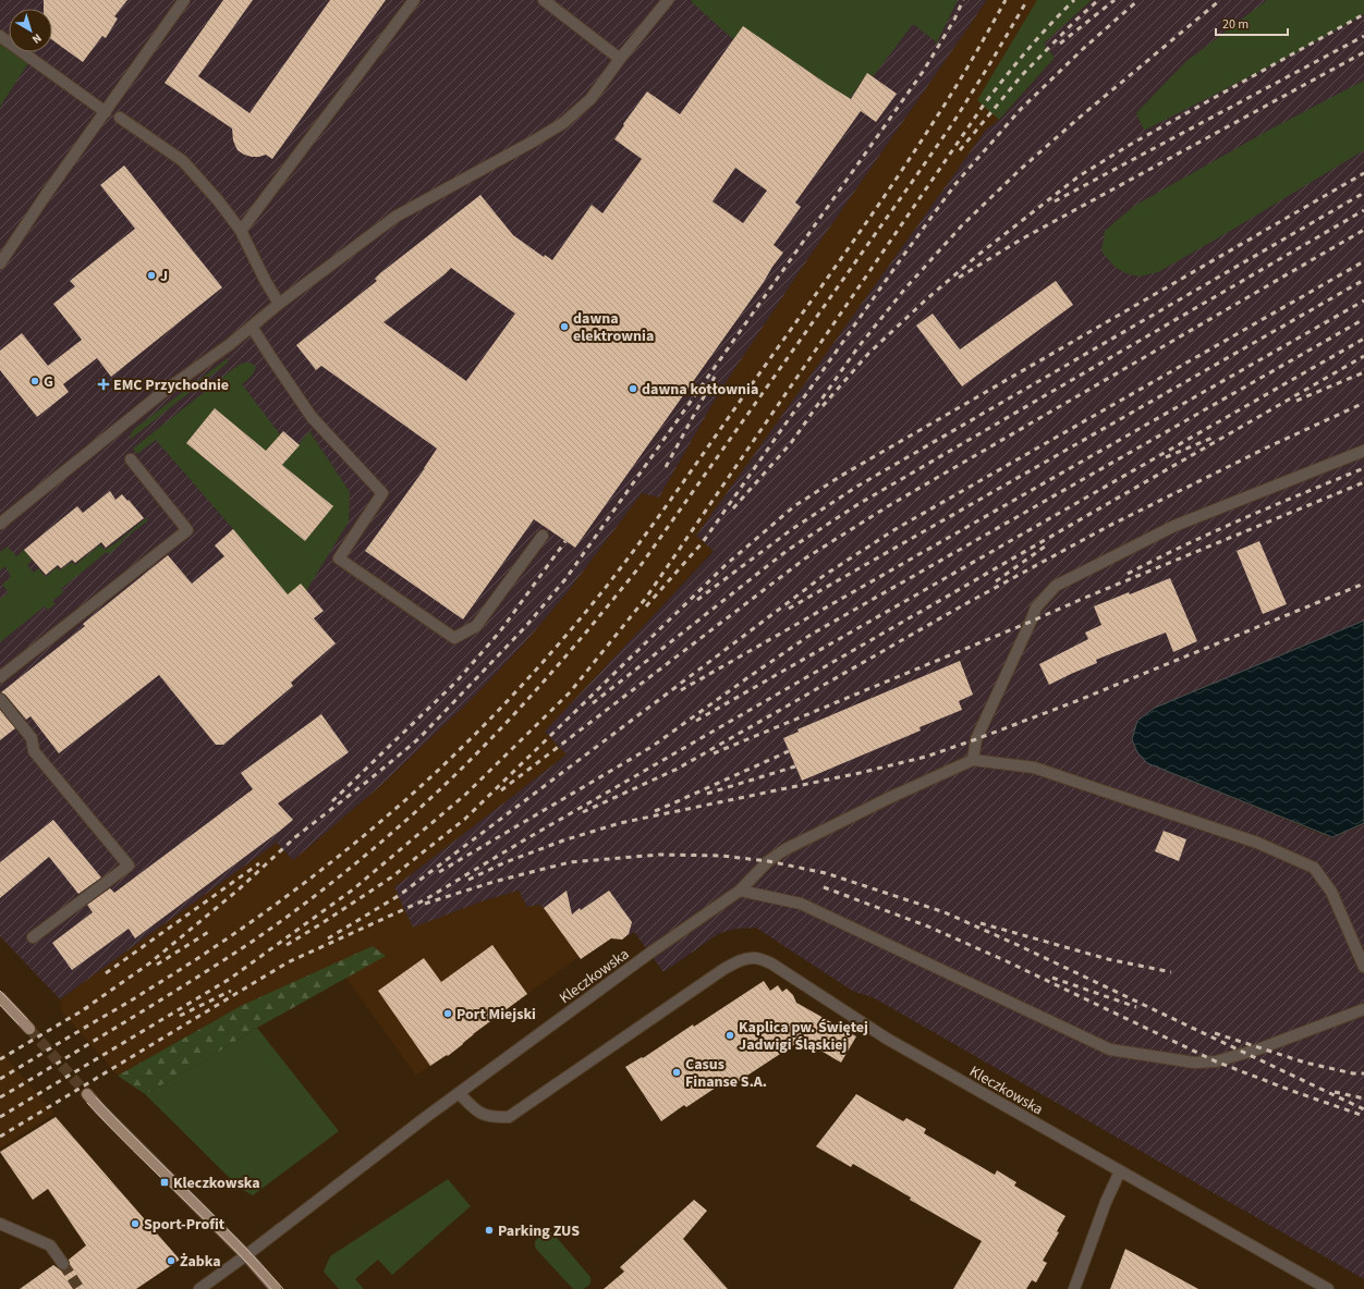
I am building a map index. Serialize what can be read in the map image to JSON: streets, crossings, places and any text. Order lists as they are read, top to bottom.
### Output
{
  "streets": {
    "street": ["Kleczkowska"]
  },
  "places": {
    "other": [
      "J",
      "dawna elektrownia",
      "G",
      "dawna kotłownia",
      "Port Miejski",
      "Kaplica pw. Świętej Jadwigi Śląskiej",
      "Casus Finanse S.A.",
      "Sport-Profit",
      "Parking ZUS",
      "Żabka"
    ],
    "health": ["EMC Przychodnie"],
    "transit": ["Kleczkowska"]
  },
  "scale_bar": "20 m",
  "north": "bottom right"
}
